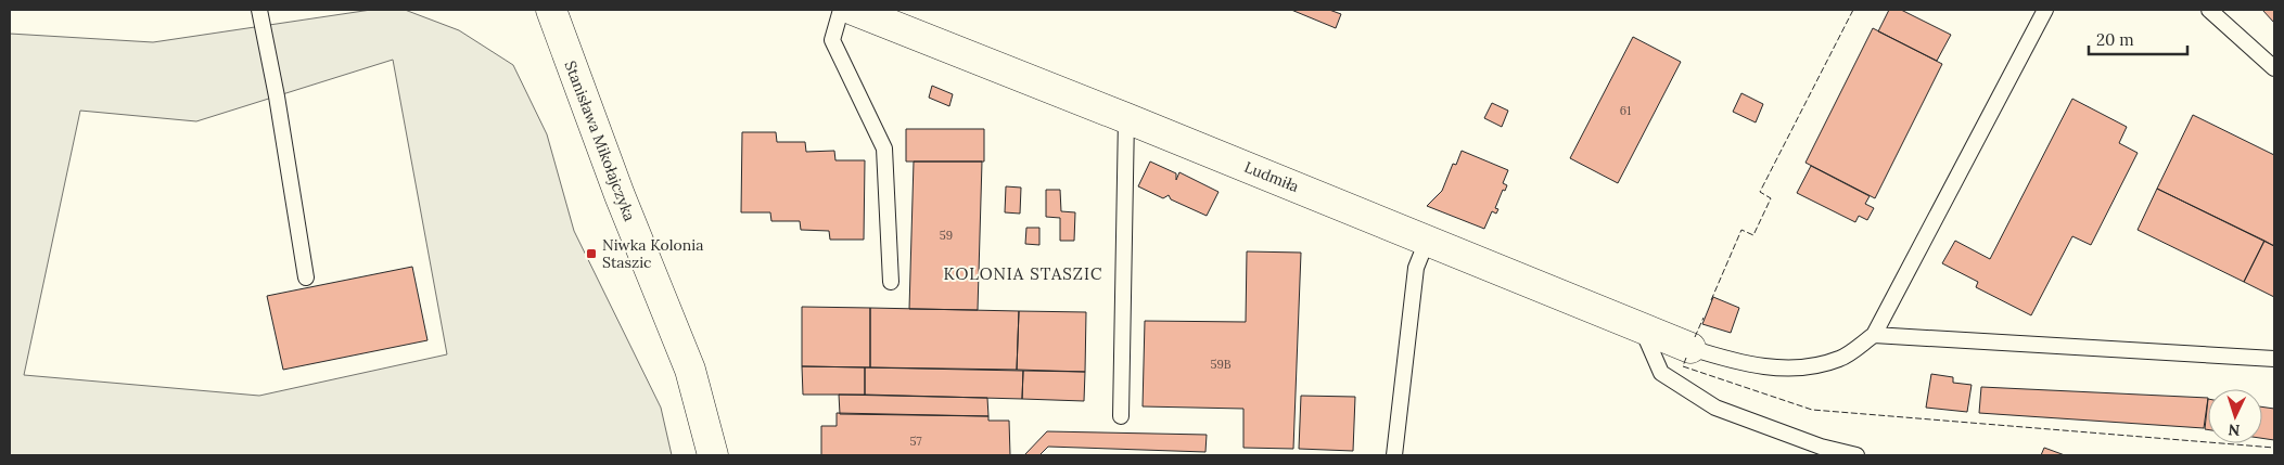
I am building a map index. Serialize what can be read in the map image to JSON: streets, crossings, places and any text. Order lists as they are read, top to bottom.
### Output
{
  "streets": {
    "street": ["Stanisława Mikołajczyka", "Ludmiła"]
  },
  "districts": ["KOLONIA STASZIC"],
  "places": {
    "transit": ["Niwka Kolonia Staszic"]
  },
  "house_numbers": [
    "61",
    "59",
    "59B",
    "57"
  ],
  "scale_bar": "20 m",
  "north": "bottom"
}
